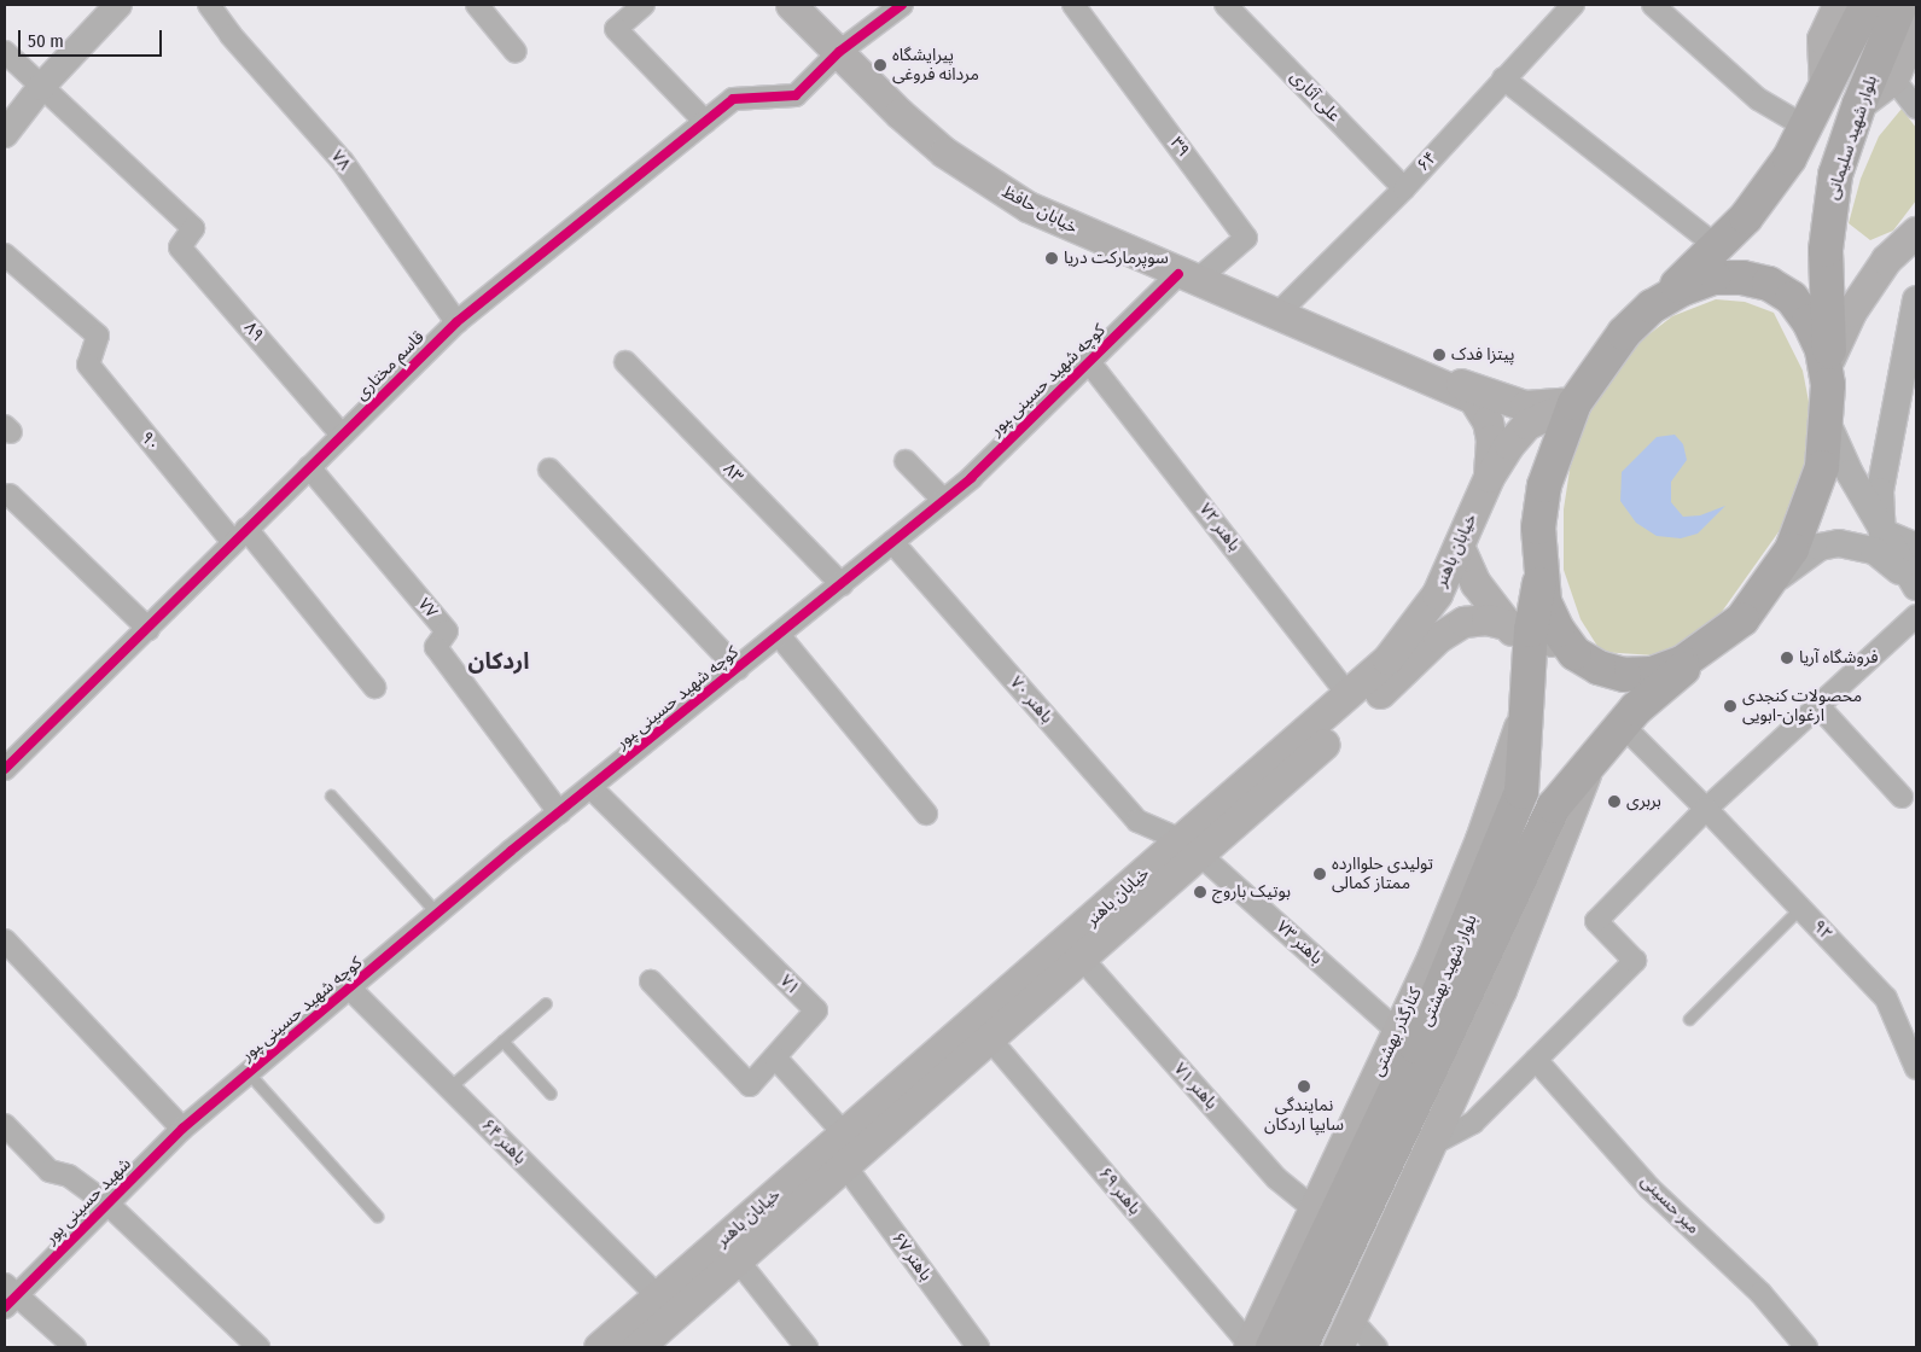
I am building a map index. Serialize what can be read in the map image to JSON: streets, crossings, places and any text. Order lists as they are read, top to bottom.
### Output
{
  "streets": {
    "main road": [
      "بلوار شهید سلیمانی",
      "خیابان حافظ",
      "خیابان باهنر",
      "بلوار شهید بهشتی",
      "کنارگذر بهشتی"
    ],
    "street": [
      "علی آثاری",
      "۳۹",
      "۷۸",
      "۶۴",
      "۸۹",
      "قاسم مختاری",
      "کوچه شهید حسینی ‍پور",
      "۹۰",
      "۸۳",
      "باهنر ۷۲",
      "۷۷",
      "باهنر ۷۰",
      "۹۲",
      "باهنر ۷۳",
      "۷۱",
      "باهنر ۷۱",
      "باهنر ۶۴",
      "باهنر ۶۹",
      "شهید حسینی پور",
      "میر حسینی",
      "باهنر ۶۷"
    ]
  },
  "crossings": [
    ["علی آثاری", "۶۴"],
    ["۳۹", "خیابان حافظ"],
    ["۳۹", "کوچه شهید حسینی ‍پور"],
    ["۷۸", "قاسم مختاری"],
    ["۶۴", "خیابان حافظ"],
    ["خیابان حافظ", "قاسم مختاری"],
    ["خیابان حافظ", "کوچه شهید حسینی ‍پور"],
    ["خیابان حافظ", "خیابان باهنر"],
    ["۸۹", "قاسم مختاری"],
    ["قاسم مختاری", "۹۰"],
    ["قاسم مختاری", "۷۷"],
    ["کوچه شهید حسینی ‍پور", "۸۳"],
    ["کوچه شهید حسینی ‍پور", "باهنر ۷۲"],
    ["کوچه شهید حسینی ‍پور", "۷۷"],
    ["کوچه شهید حسینی ‍پور", "باهنر ۷۰"],
    ["کوچه شهید حسینی ‍پور", "۷۱"],
    ["کوچه شهید حسینی ‍پور", "باهنر ۶۴"],
    ["کوچه شهید حسینی ‍پور", "شهید حسینی پور"],
    ["باهنر ۷۲", "خیابان باهنر"],
    ["خیابان باهنر", "باهنر ۷۰"],
    ["خیابان باهنر", "باهنر ۷۳"],
    ["خیابان باهنر", "بلوار شهید بهشتی"],
    ["خیابان باهنر", "باهنر ۷۱"],
    ["خیابان باهنر", "باهنر ۶۴"],
    ["خیابان باهنر", "باهنر ۶۹"],
    ["خیابان باهنر", "باهنر ۶۷"],
    ["باهنر ۷۰", "باهنر ۷۳"],
    ["۹۲", "بلوار شهید بهشتی"],
    ["باهنر ۷۳", "کنارگذر بهشتی"],
    ["بلوار شهید بهشتی", "کنارگذر بهشتی"],
    ["بلوار شهید بهشتی", "باهنر ۶۹"],
    ["کنارگذر بهشتی", "باهنر ۷۱"],
    ["کنارگذر بهشتی", "باهنر ۶۹"]
  ],
  "districts": ["اردکان"],
  "places": [
    "پیرایشگاه مردانه فروغی",
    "سوپرمارکت دریا",
    "پیتزا فدک",
    "فروشگاه آریا",
    "محصولات کنجدی ارغوان-ابویی",
    "بربری",
    "تولیدی حلواارده ممتاز کمالی",
    "بوتیک باروج",
    "نمایندگی سایپا اردکان"
  ],
  "scale_bar": "50 m"
}
